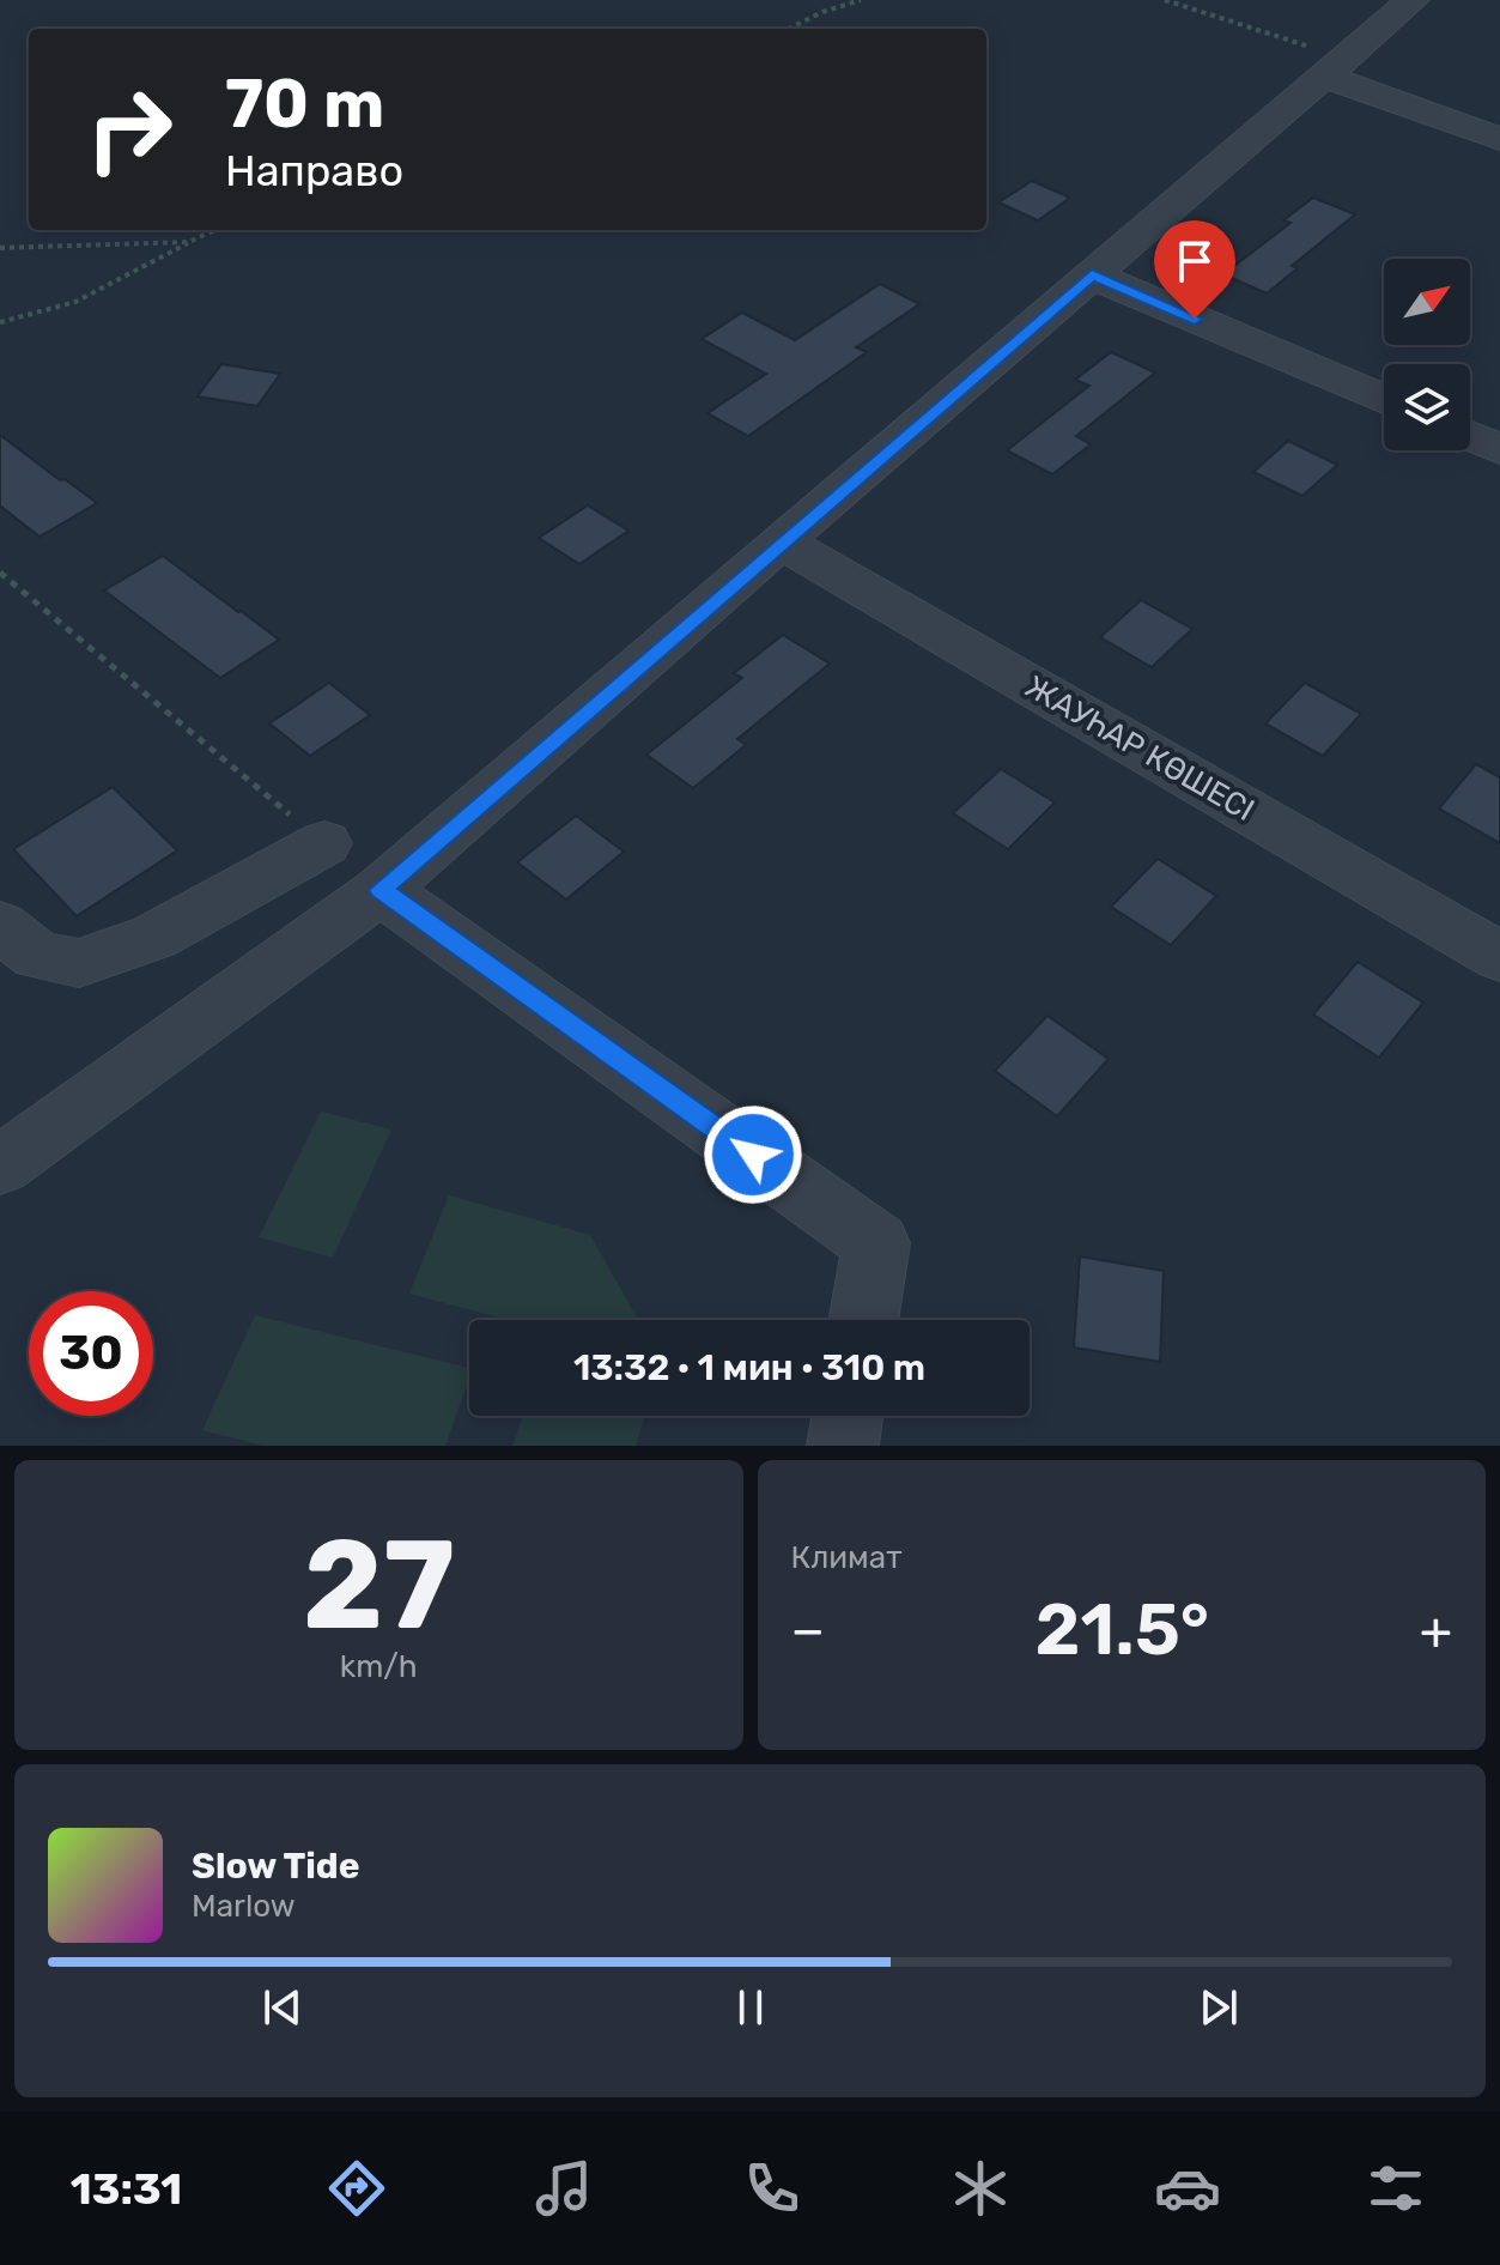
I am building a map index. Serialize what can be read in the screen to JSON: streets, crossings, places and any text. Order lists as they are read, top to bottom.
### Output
{
  "streets": {
    "street": ["ЖАУҺАР КӨШЕСІ"]
  },
  "north": "top right",
  "page": {
    "turn": ["70 m", "Направо"],
    "limit": "30",
    "trip": "13:32 · 1 мин · 310 m",
    "tile": [
      ["27", "km/h"],
      "Климат"
    ],
    "heat": ["−", "21.5°", "+"],
    "song": ["Slow Tide", "Marlow"],
    "tabs": "13:31"
  }
}
